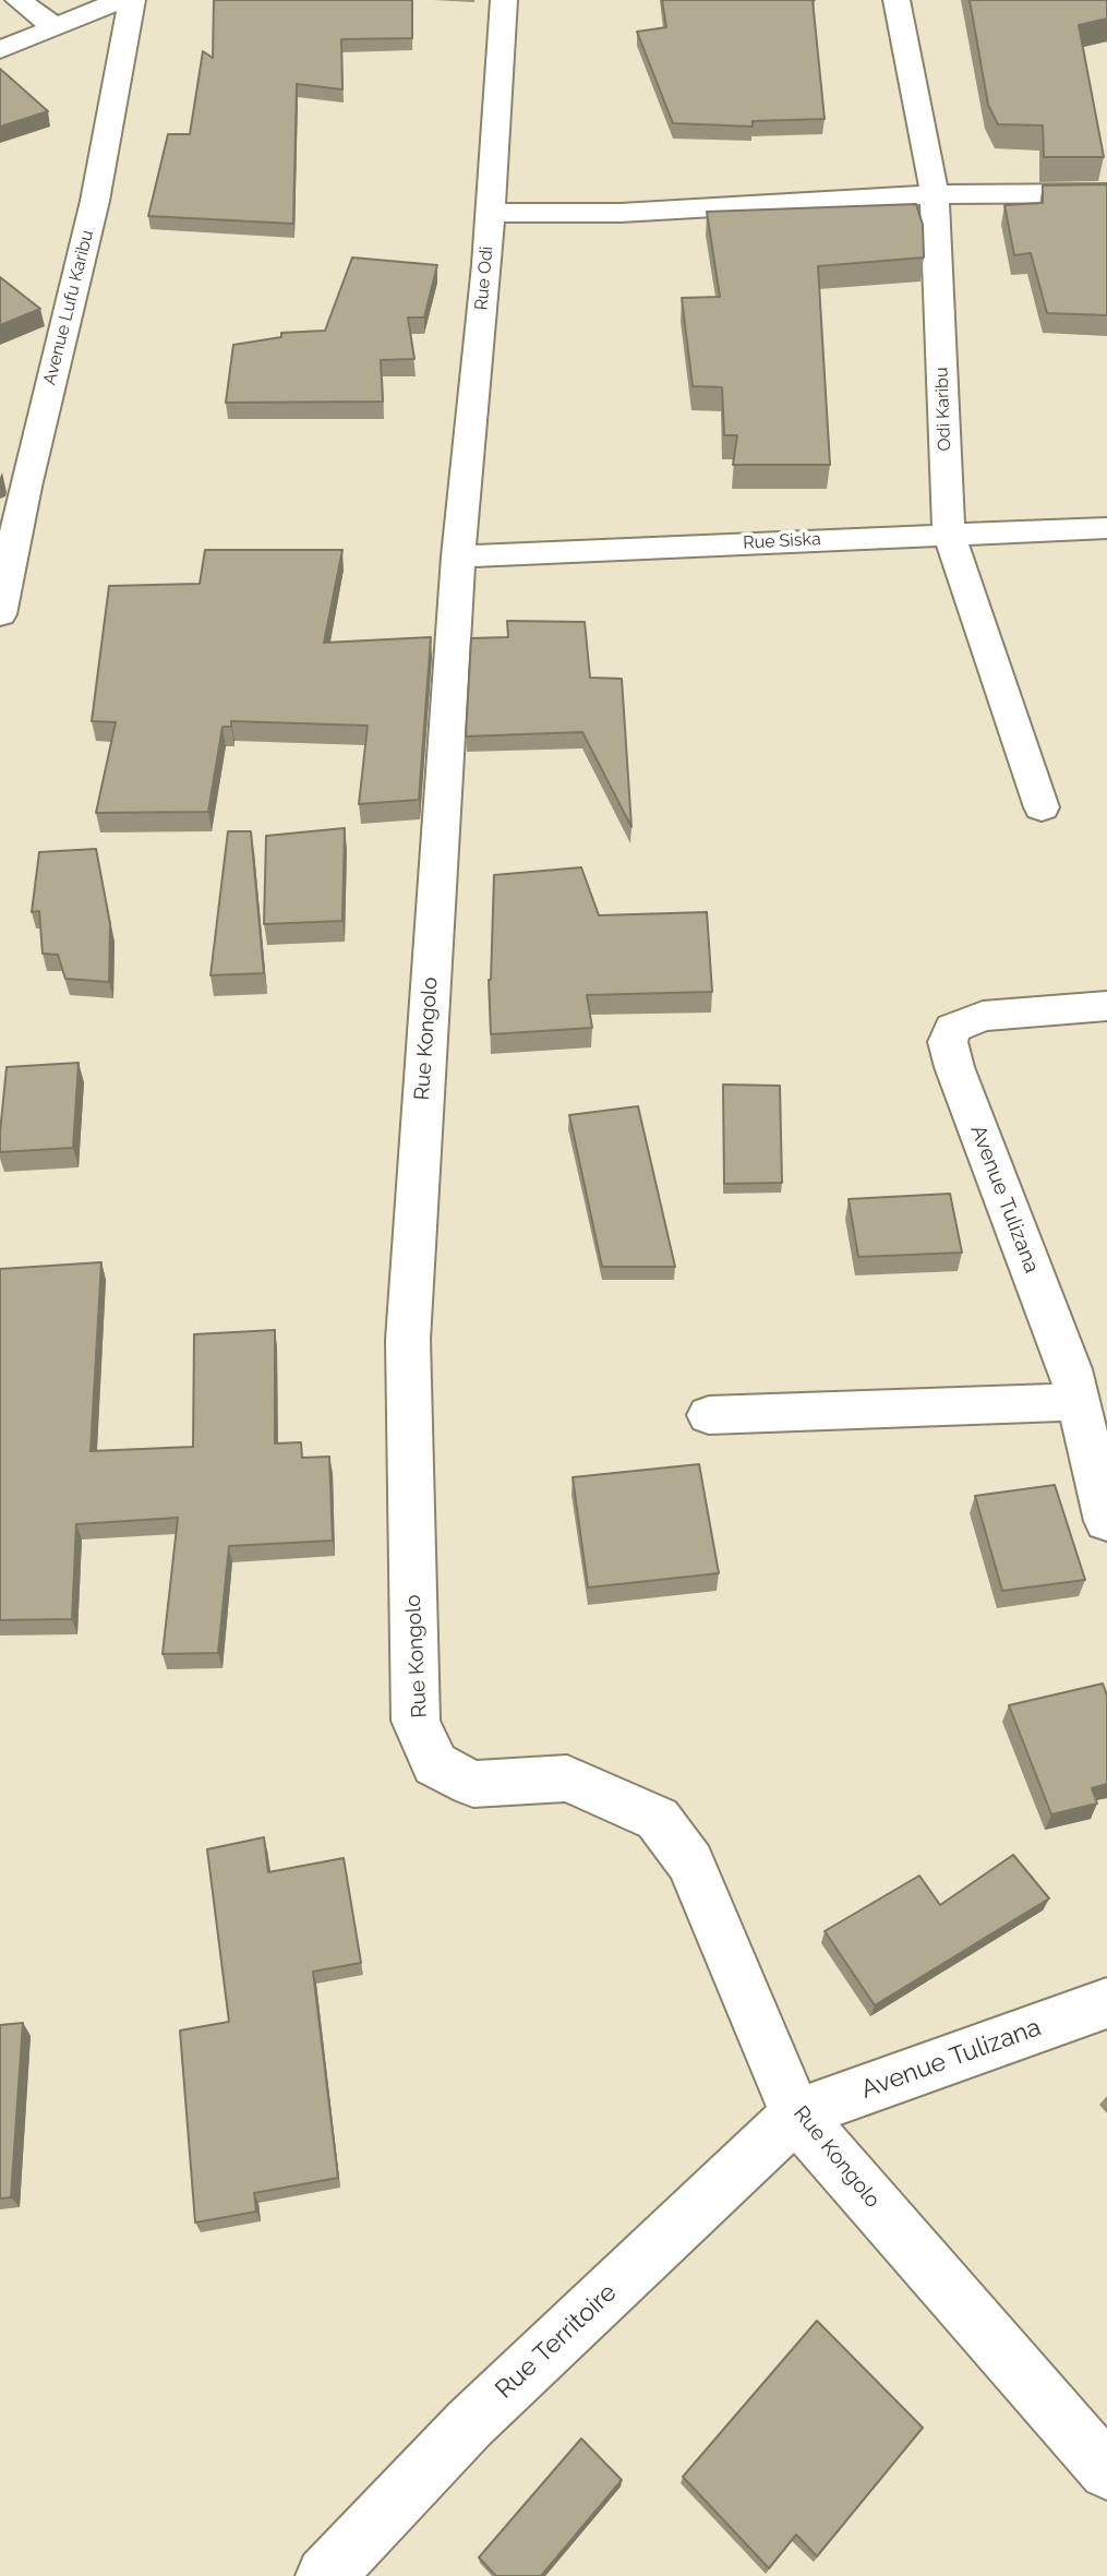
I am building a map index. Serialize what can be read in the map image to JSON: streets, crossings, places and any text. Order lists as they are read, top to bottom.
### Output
{
  "streets": {
    "street": [
      "Rue Odi",
      "Avenue Lufu Karibu",
      "Odi Karibu",
      "Rue Siska",
      "Rue Kongolo",
      "Avenue Tulizana",
      "Rue Territoire"
    ]
  },
  "crossings": [
    ["Rue Odi", "Rue Siska"],
    ["Rue Odi", "Rue Kongolo"],
    ["Odi Karibu", "Rue Siska"],
    ["Rue Siska", "Rue Kongolo"],
    ["Rue Kongolo", "Avenue Tulizana"],
    ["Rue Kongolo", "Rue Territoire"],
    ["Avenue Tulizana", "Rue Territoire"]
  ]
}
